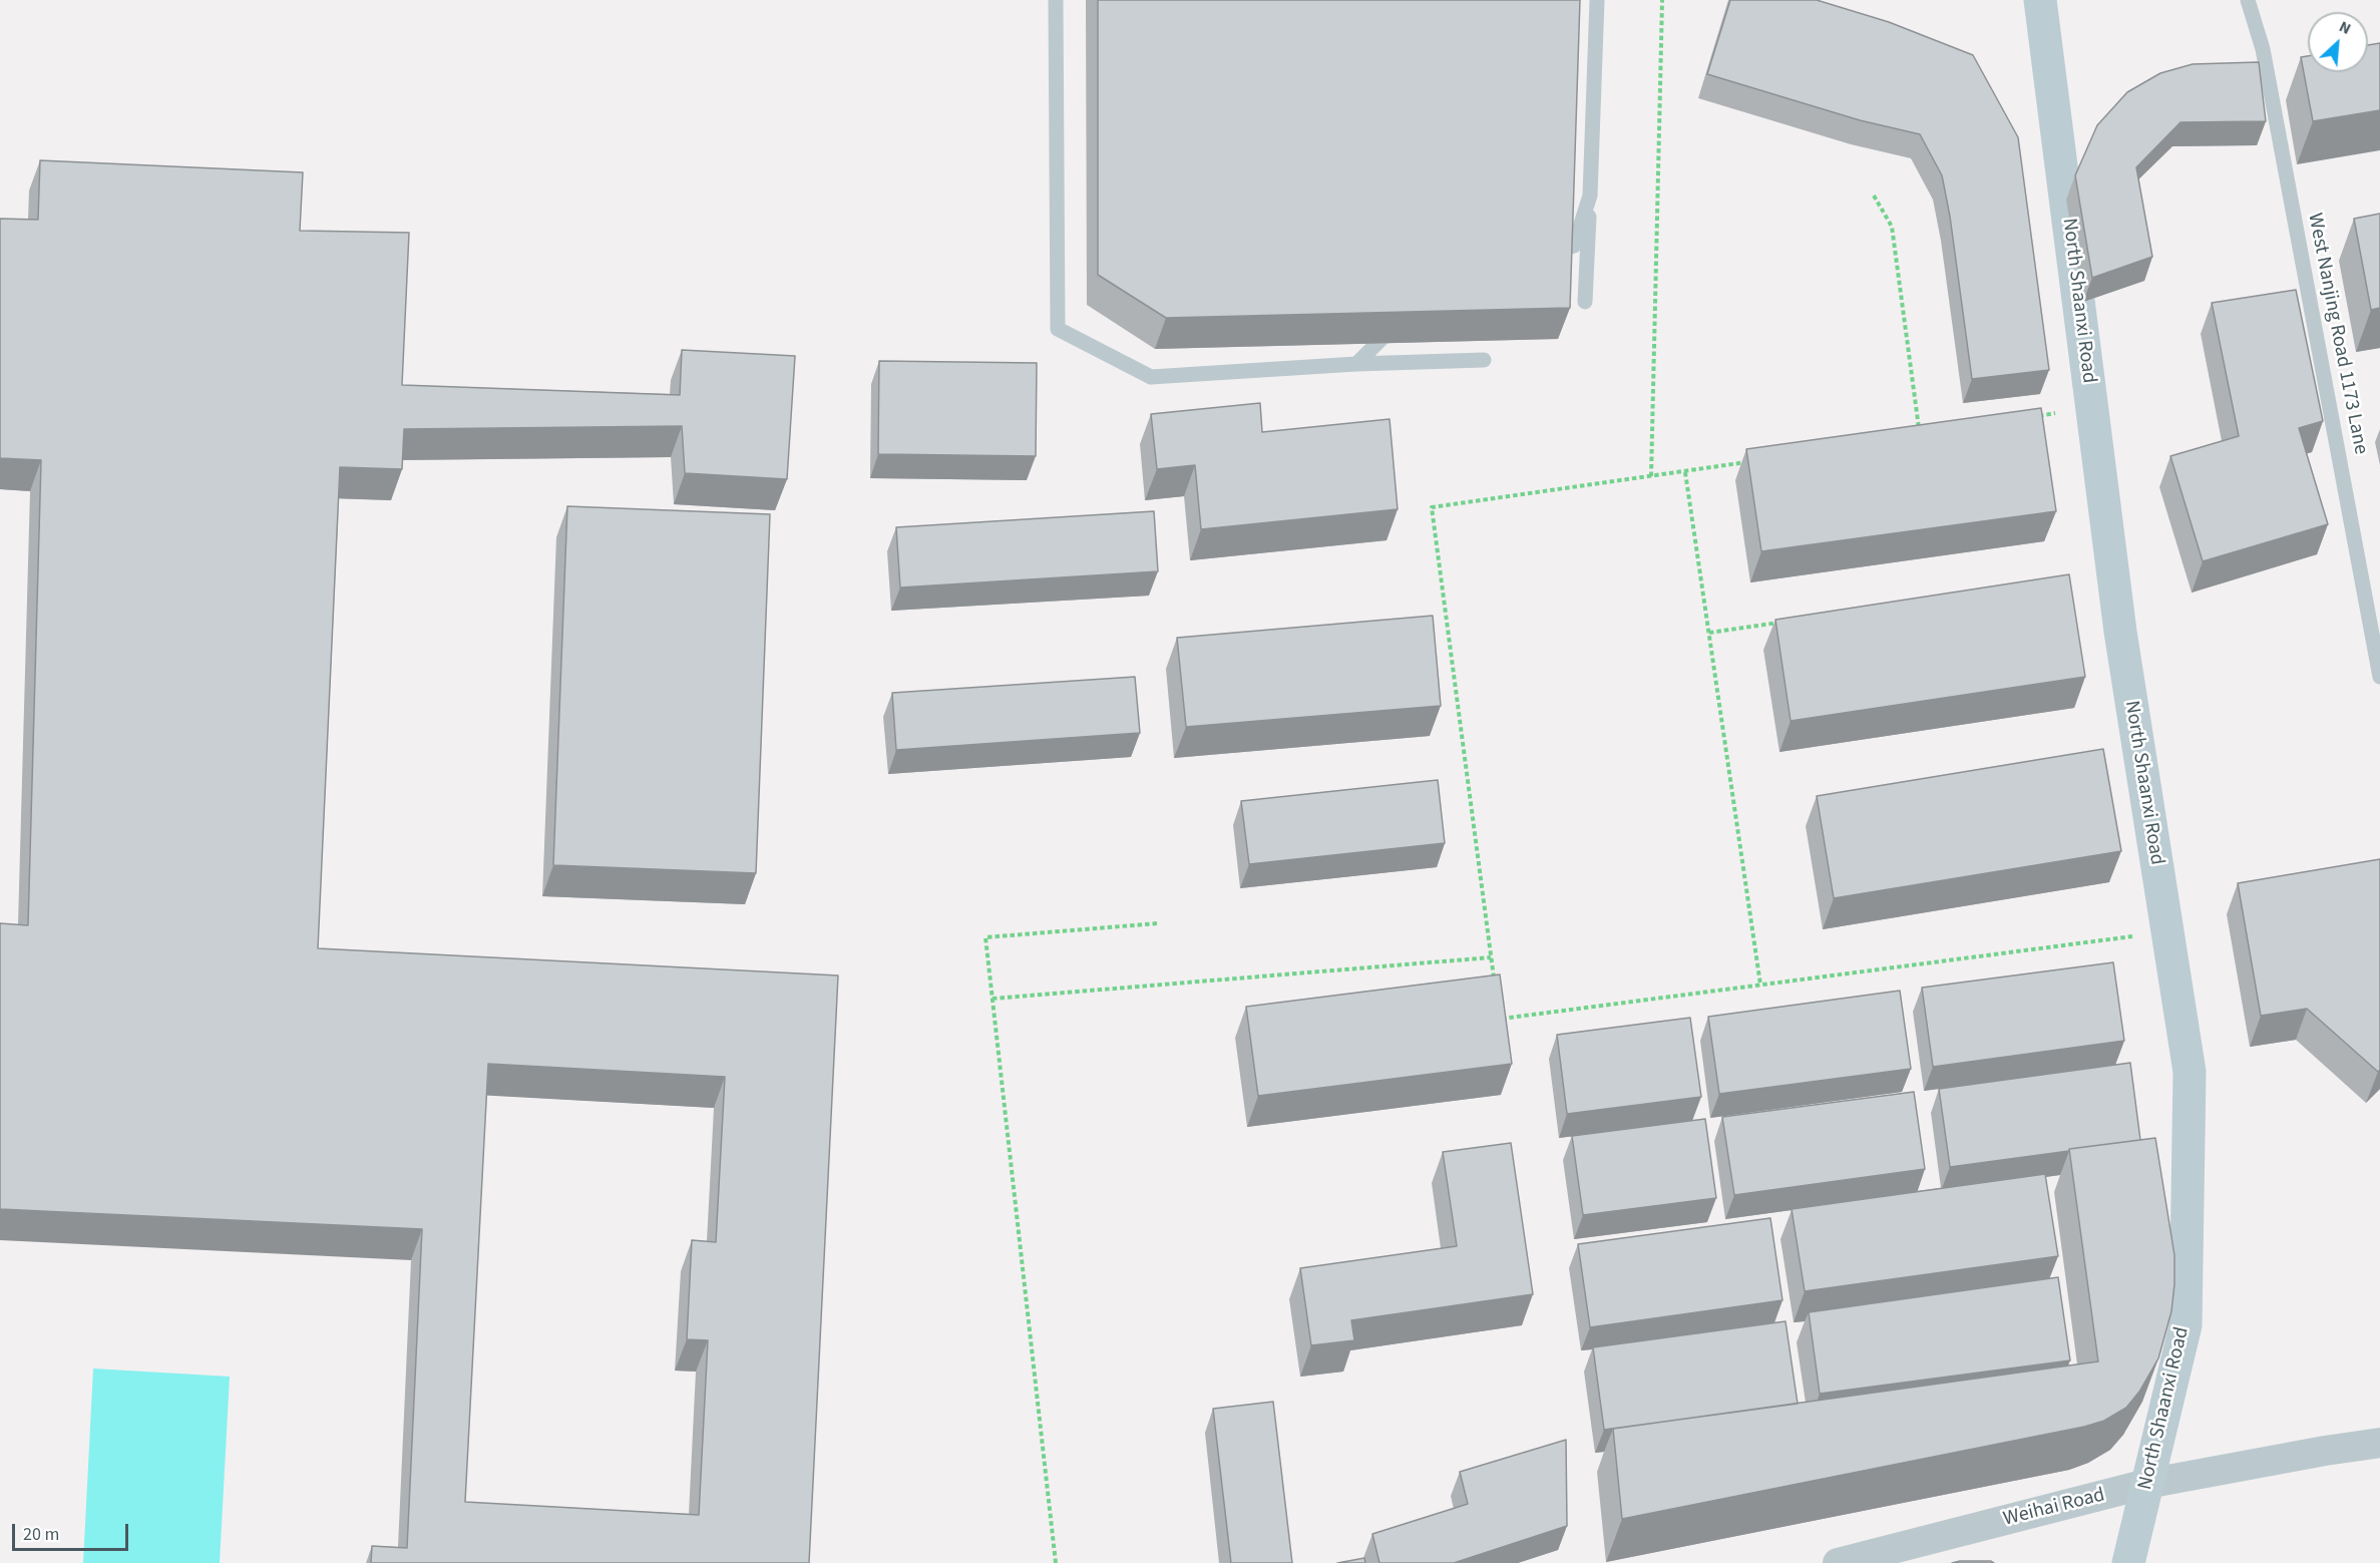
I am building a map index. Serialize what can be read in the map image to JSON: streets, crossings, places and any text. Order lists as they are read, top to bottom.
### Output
{
  "streets": {
    "main road": ["North Shaanxi Road"],
    "street": ["Weihai Road"],
    "lane": ["West Nanjing Road 1173 Lane"]
  },
  "crossings": [
    ["North Shaanxi Road", "Weihai Road"]
  ],
  "scale_bar": "20 m",
  "north": "top right"
}
